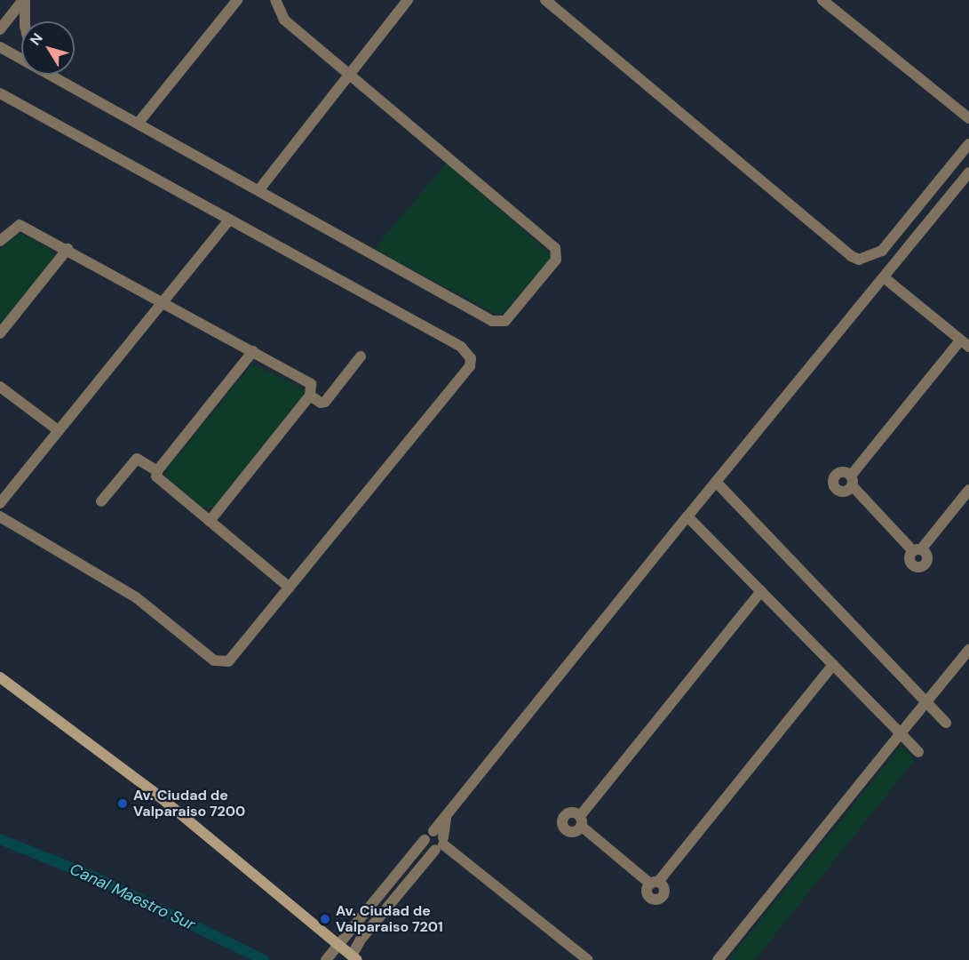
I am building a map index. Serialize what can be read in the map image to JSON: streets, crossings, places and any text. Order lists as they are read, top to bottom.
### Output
{
  "water": ["Canal Maestro Sur"],
  "places": ["Av. Ciudad de Valparaiso 7200", "Av. Ciudad de Valparaiso 7201"],
  "north": "top left"
}
